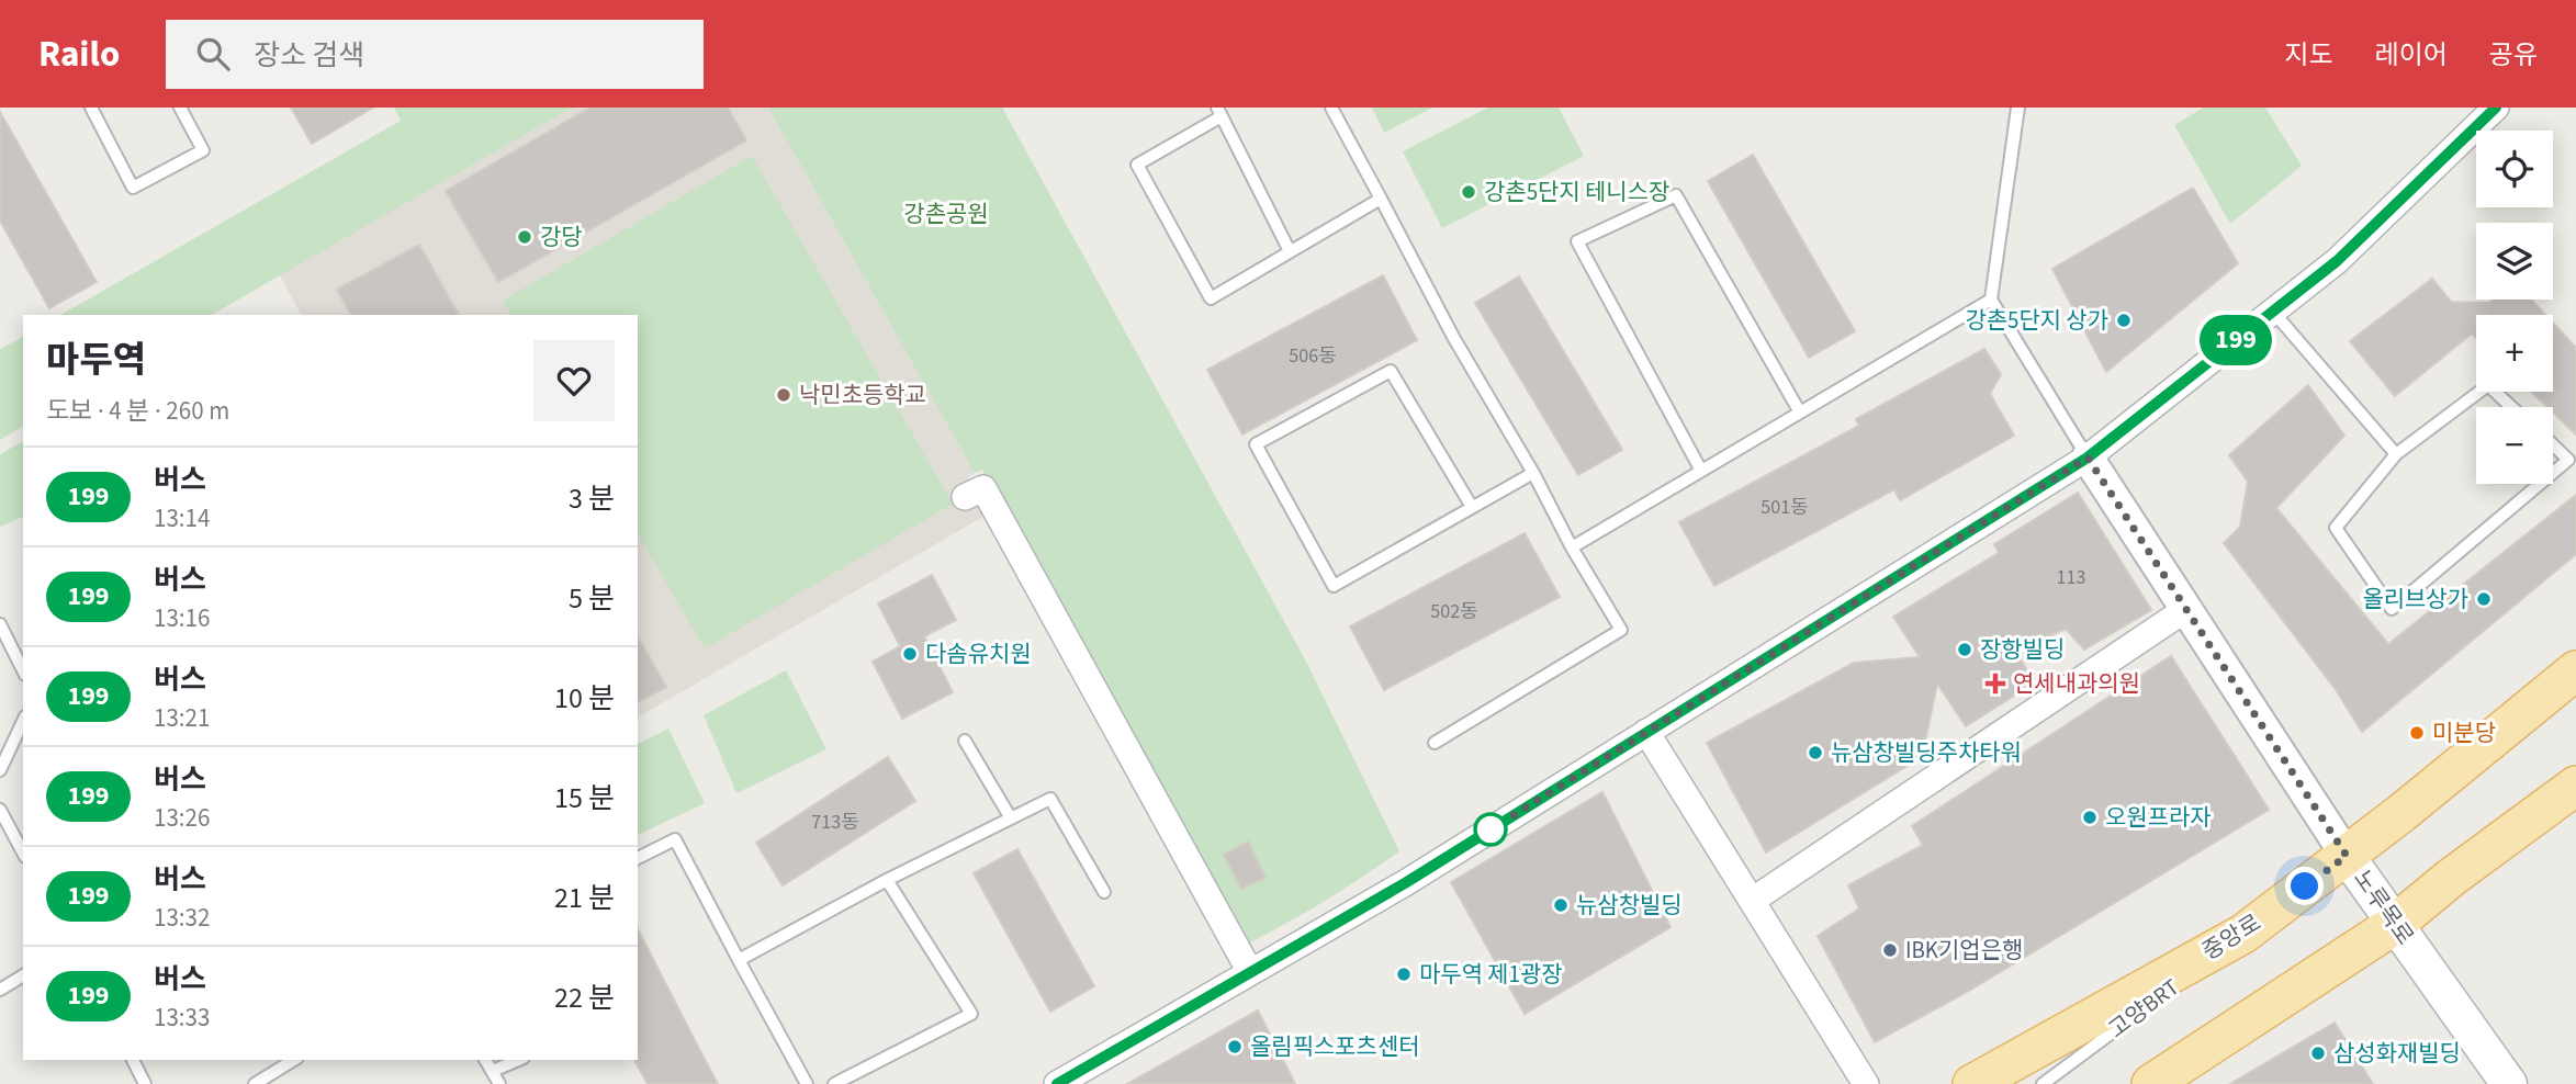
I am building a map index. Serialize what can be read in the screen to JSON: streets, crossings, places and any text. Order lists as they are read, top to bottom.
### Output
{
  "streets": {
    "main road": ["노루목로", "중앙로"],
    "lane": ["고양BRT"]
  },
  "crossings": [
    ["노루목로", "중앙로"],
    ["중앙로", "고양BRT"]
  ],
  "parks": ["강촌공원"],
  "places": {
    "other": [
      "강촌5단지 테니스장",
      "강당",
      "강촌5단지 상가",
      "낙민초등학교",
      "올리브상가",
      "장항빌딩",
      "다솜유치원",
      "미분당",
      "뉴삼창빌딩주차타워",
      "오원프라자",
      "뉴삼창빌딩",
      "IBK기업은행",
      "마두역 제1광장",
      "올림픽스포츠센터",
      "삼성화재빌딩"
    ],
    "health": ["연세내과의원"]
  },
  "lines": ["bus line 199"],
  "house_numbers": [
    "506동",
    "501동",
    "113",
    "502동",
    "713동"
  ],
  "page": {
    "header": "Railo",
    "search": "장소 검색",
    "nav": ["지도", "레이어", "공유"],
    "on_map": "199",
    "map_buttons": ["+", "−"],
    "heading": ["마두역", "도보 · 4 분 · 260 m"],
    "list": [
      {
        "mark": "199",
        "name": "버스",
        "note": "13:14",
        "value": "3 분"
      },
      {
        "mark": "199",
        "name": "버스",
        "note": "13:16",
        "value": "5 분"
      },
      {
        "mark": "199",
        "name": "버스",
        "note": "13:21",
        "value": "10 분"
      },
      {
        "mark": "199",
        "name": "버스",
        "note": "13:26",
        "value": "15 분"
      },
      {
        "mark": "199",
        "name": "버스",
        "note": "13:32",
        "value": "21 분"
      },
      {
        "mark": "199",
        "name": "버스",
        "note": "13:33",
        "value": "22 분"
      }
    ]
  }
}
